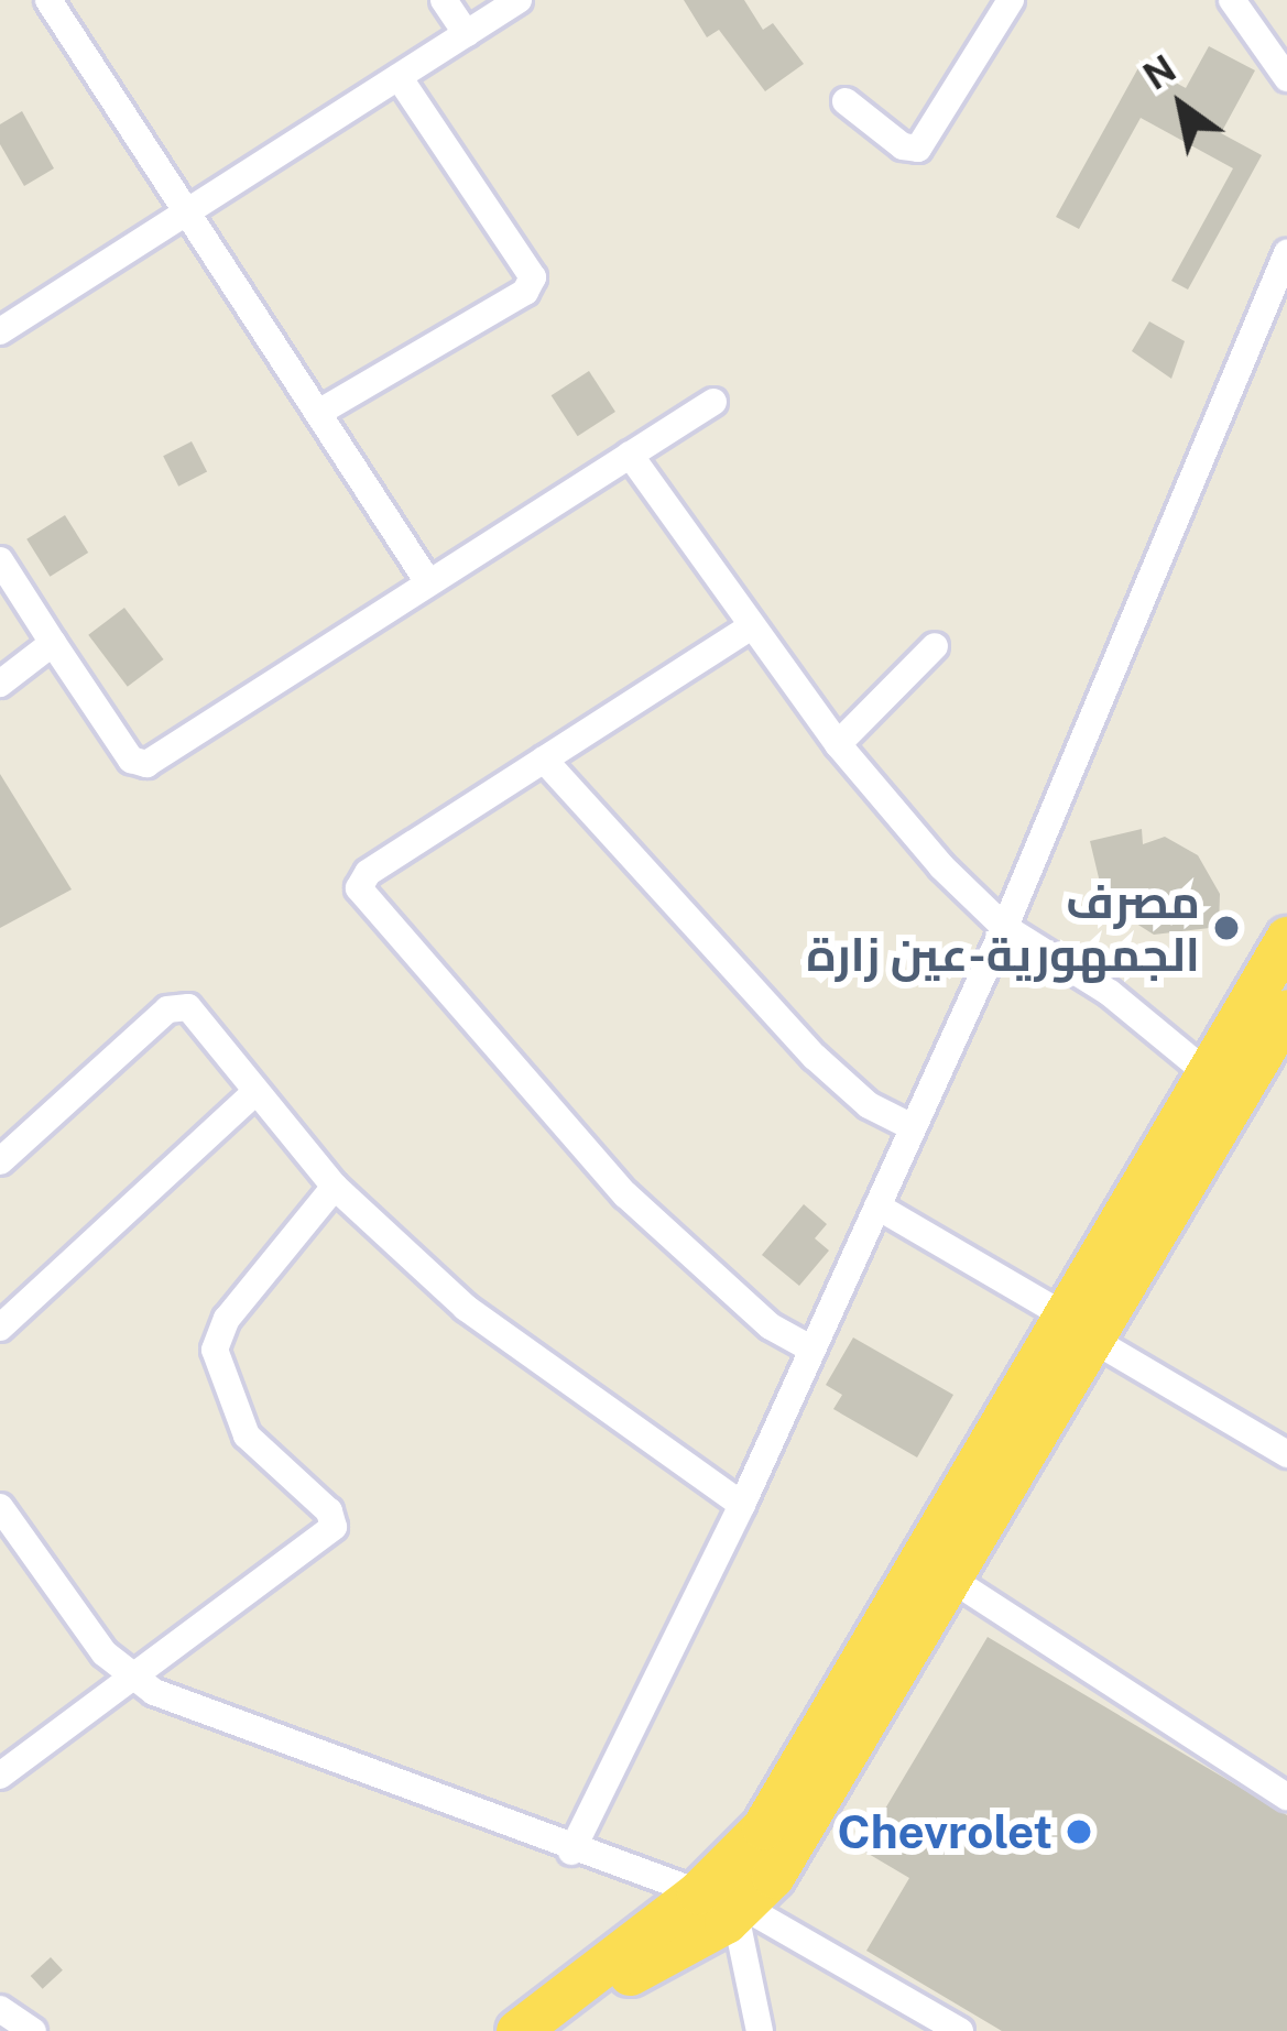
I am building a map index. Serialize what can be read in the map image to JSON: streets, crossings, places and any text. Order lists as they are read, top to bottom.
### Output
{
  "places": ["مصرف الجمهورية-عين زارة", "Chevrolet"],
  "north": "top left"
}
